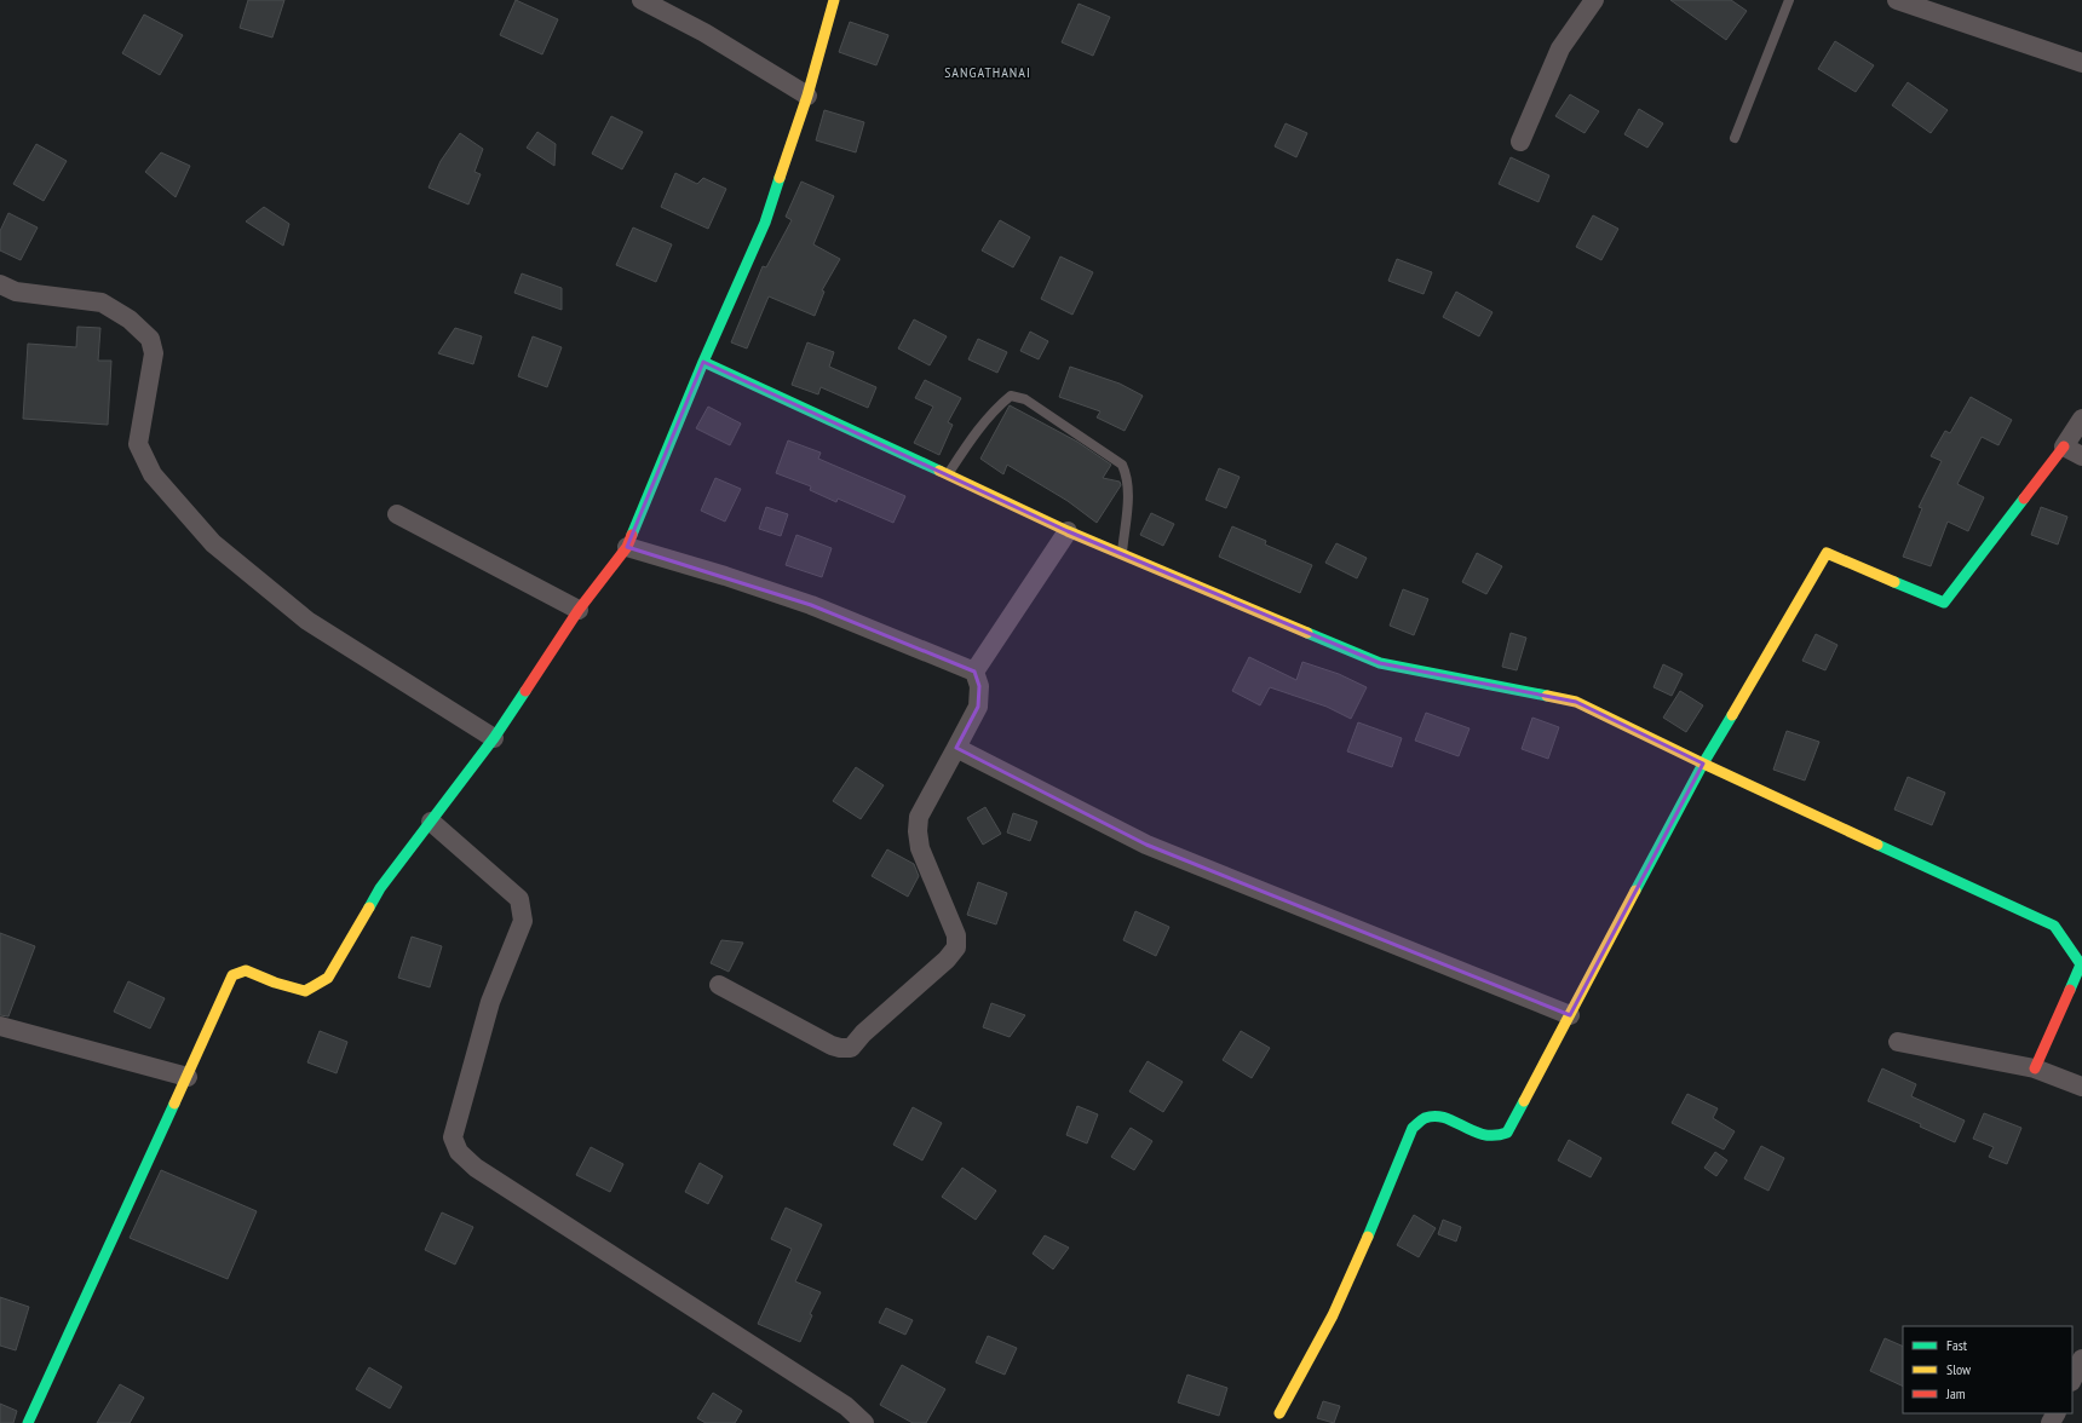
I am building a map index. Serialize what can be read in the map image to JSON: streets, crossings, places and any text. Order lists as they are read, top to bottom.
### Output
{
  "districts": ["SANGATHANAI"],
  "legend": ["Fast", "Slow", "Jam"]
}
